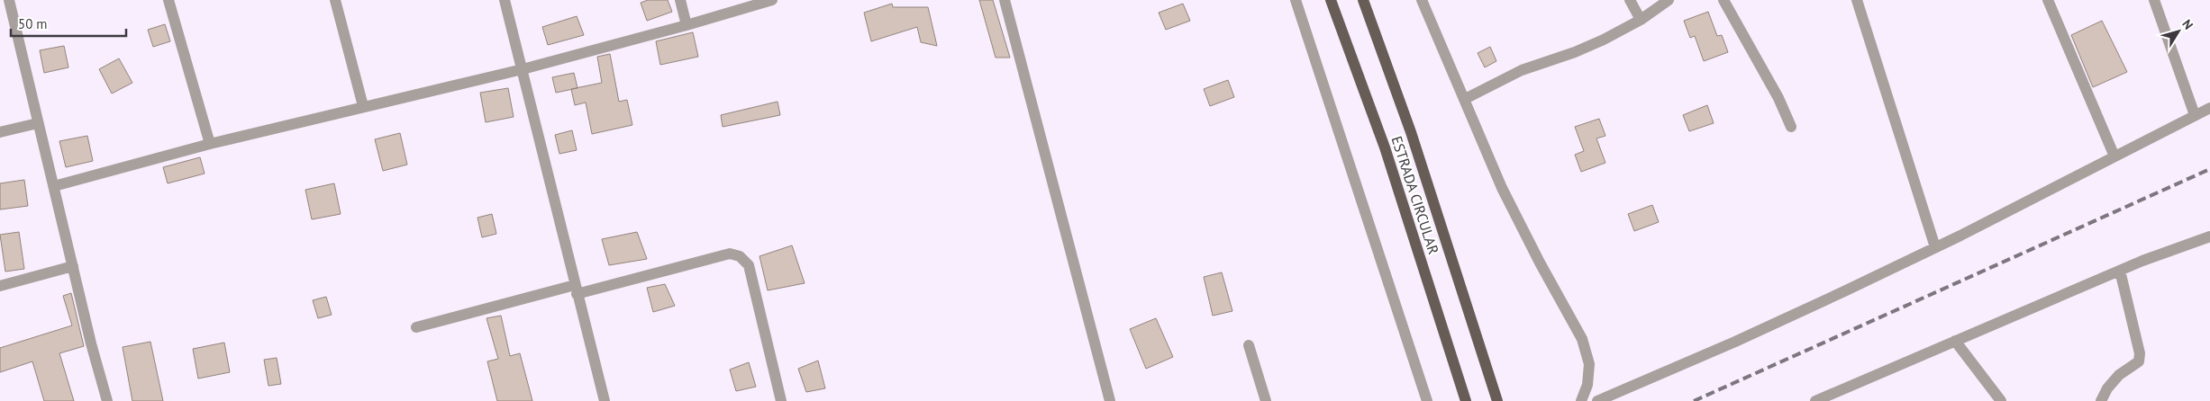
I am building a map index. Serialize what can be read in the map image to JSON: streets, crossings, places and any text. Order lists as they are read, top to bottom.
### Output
{
  "streets": {
    "main road": ["ESTRADA CIRCULAR"]
  },
  "scale_bar": "50 m",
  "north": "top right"
}
